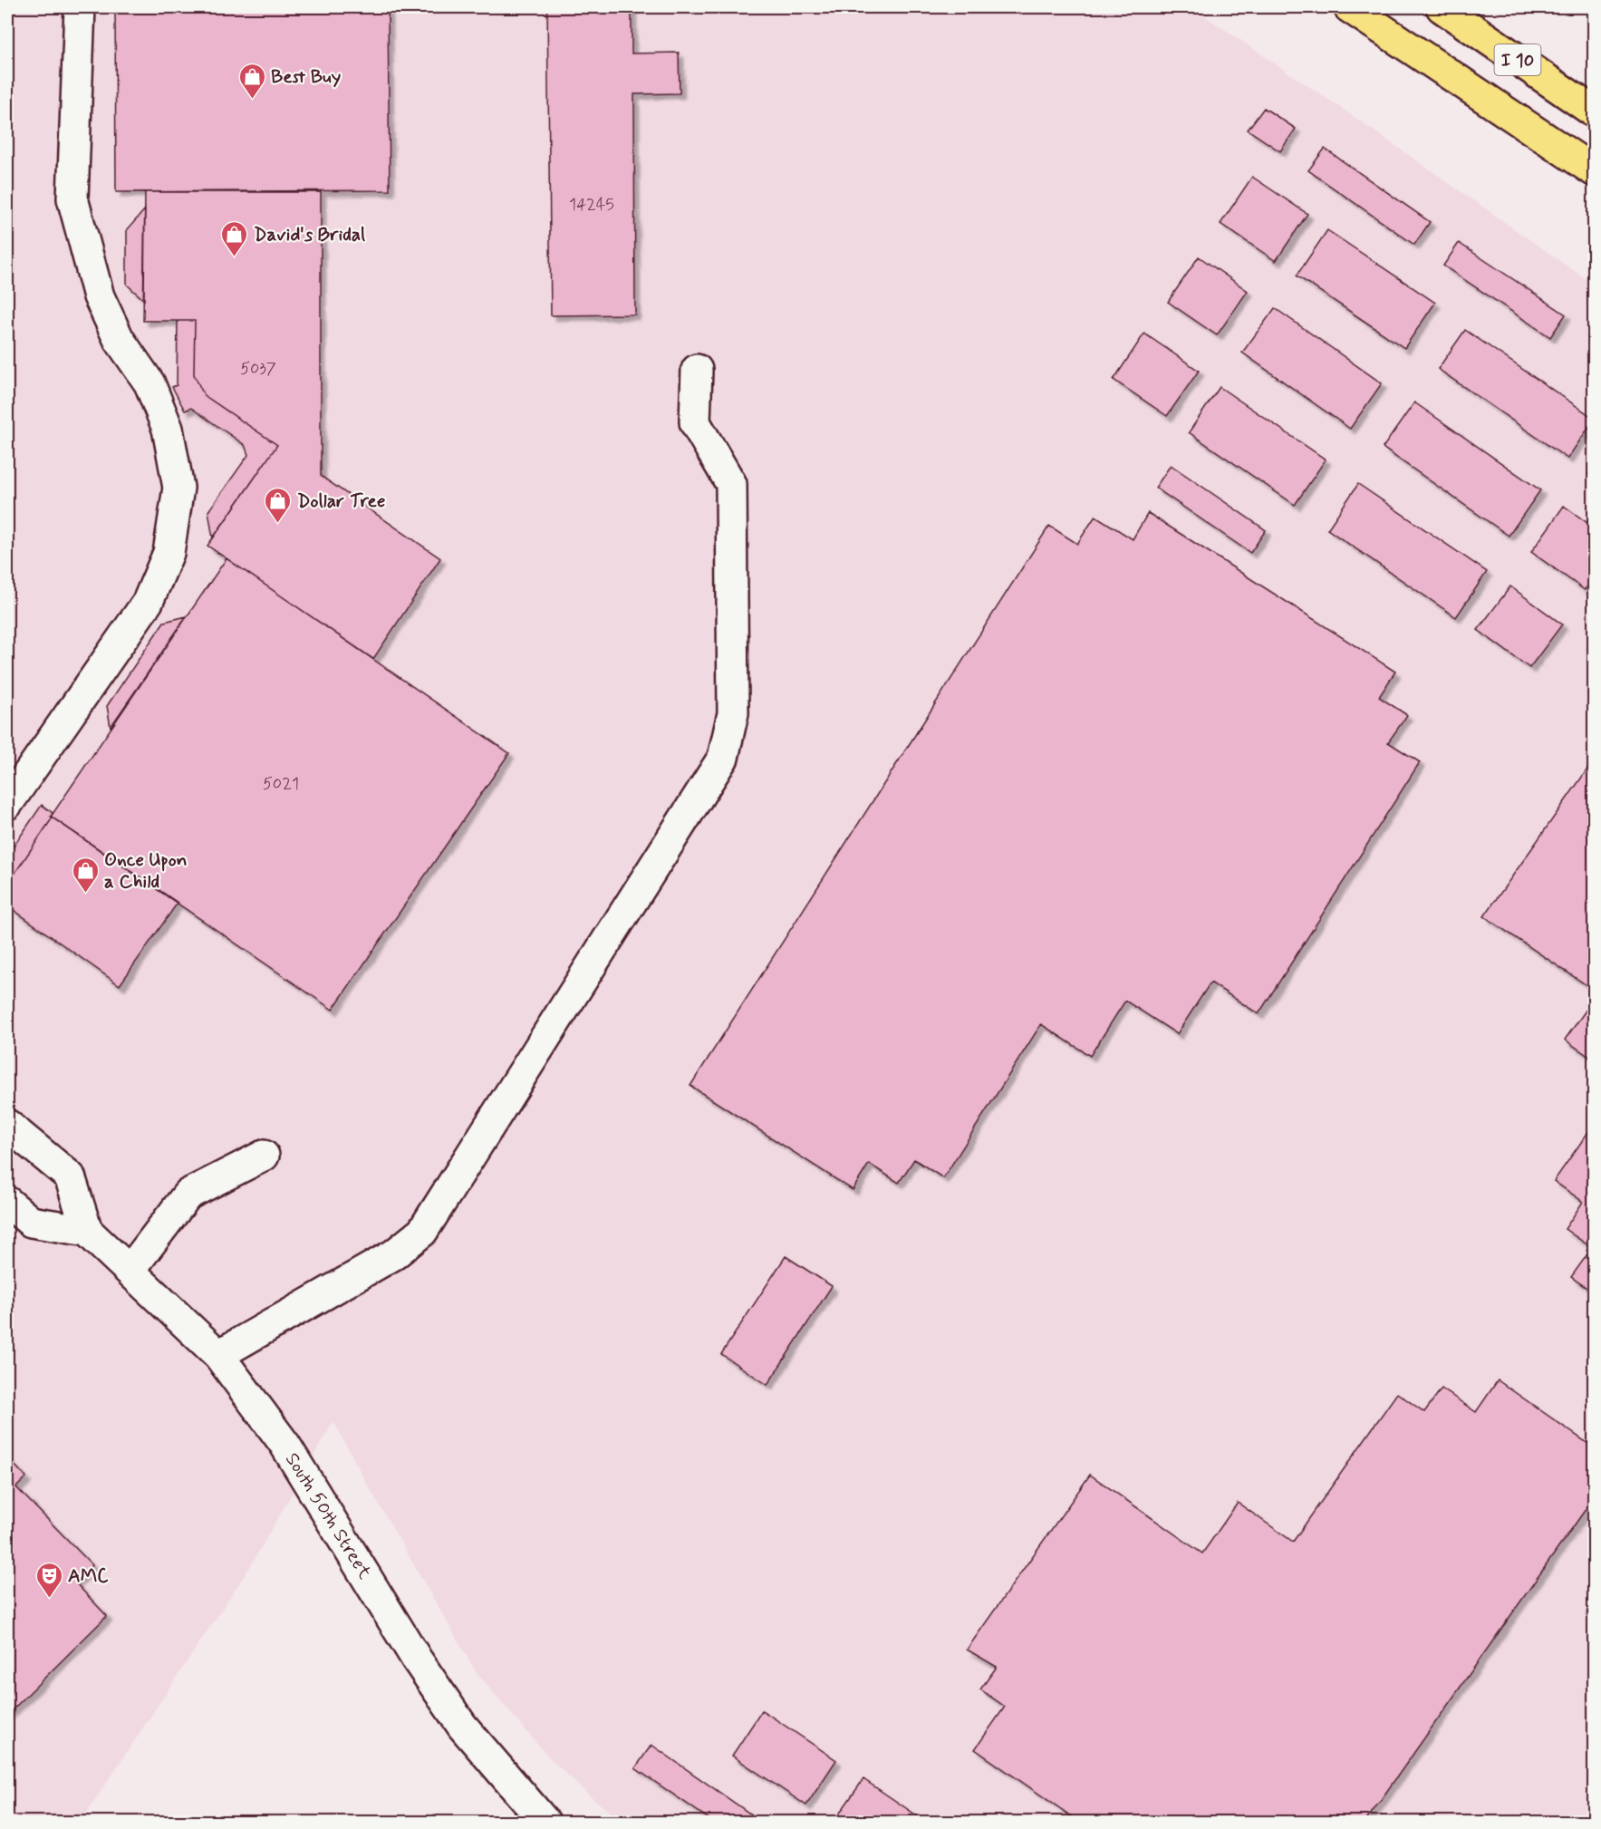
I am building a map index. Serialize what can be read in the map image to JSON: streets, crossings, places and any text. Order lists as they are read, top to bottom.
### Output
{
  "streets": {
    "highway": ["I 10"],
    "street": ["South 50th Street"]
  },
  "places": {
    "shop": [
      "Best Buy",
      "David's Bridal",
      "Dollar Tree",
      "Once Upon a Child"
    ],
    "theatre": ["AMC"]
  },
  "house_numbers": ["14245", "5037", "5021"]
}
